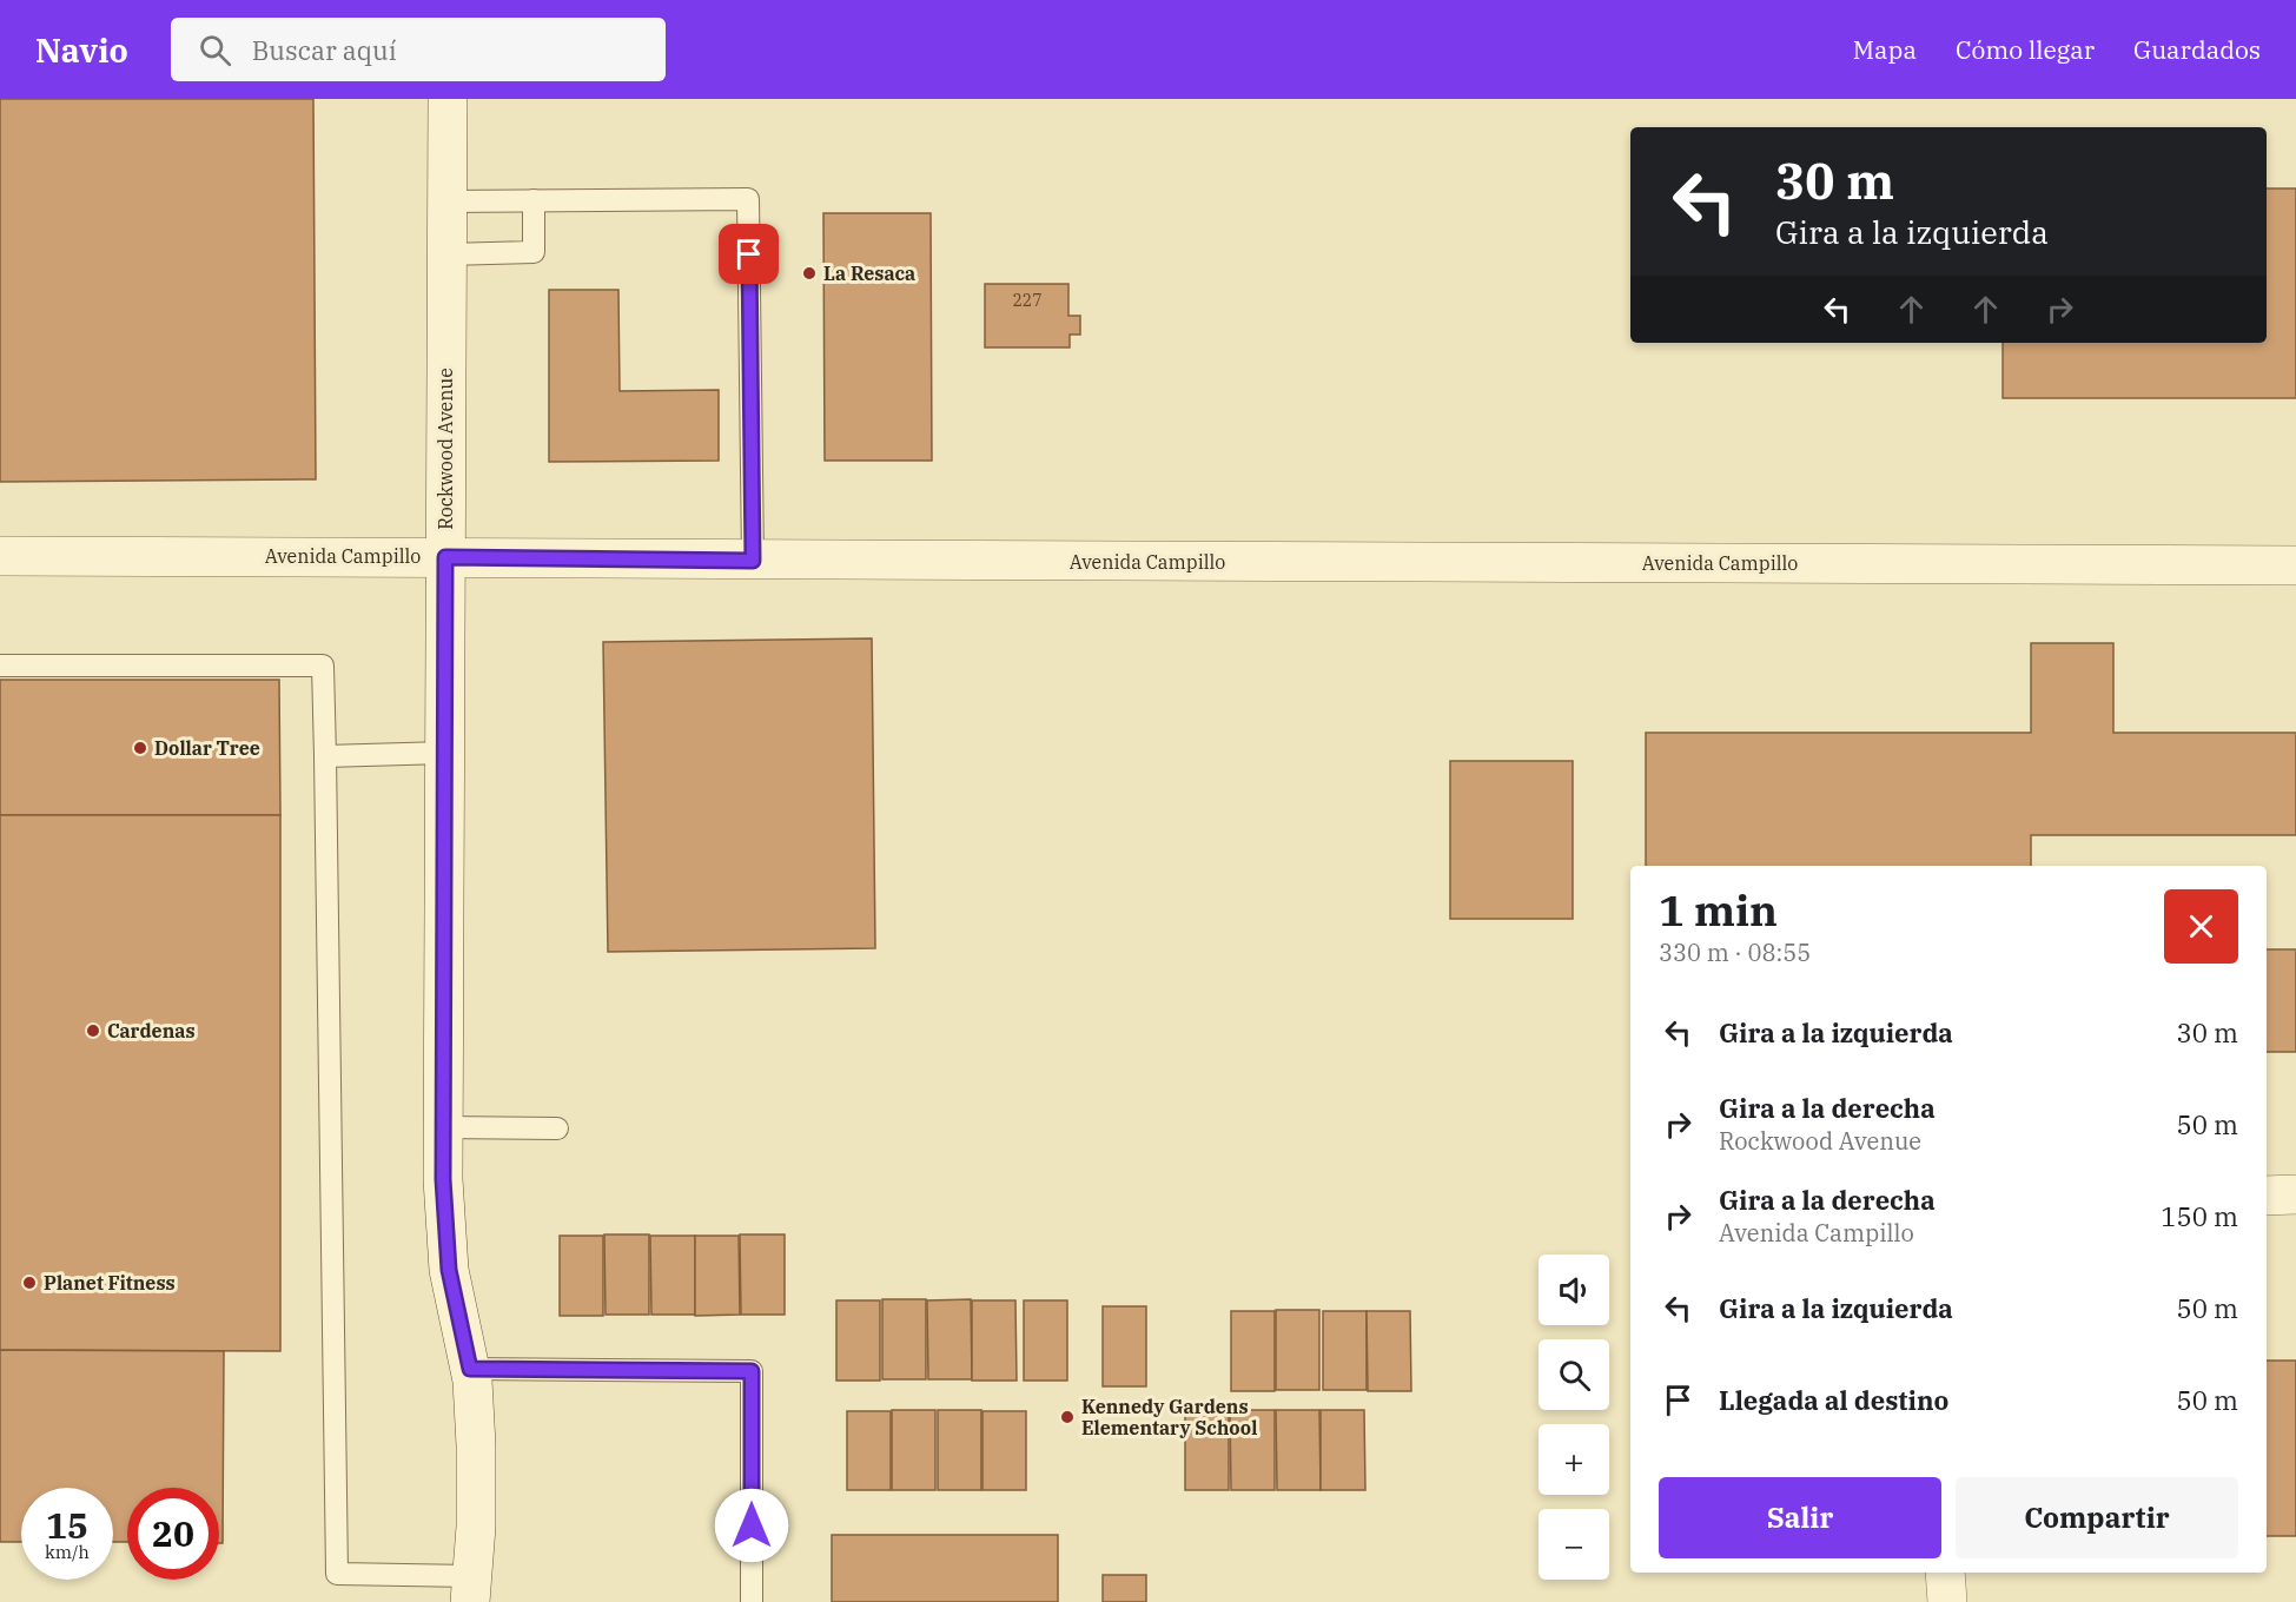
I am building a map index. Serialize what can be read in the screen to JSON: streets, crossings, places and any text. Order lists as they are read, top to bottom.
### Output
{
  "streets": {
    "street": ["Rockwood Avenue", "Avenida Campillo"]
  },
  "crossings": [
    ["Rockwood Avenue", "Avenida Campillo"]
  ],
  "places": [
    "La Resaca",
    "Dollar Tree",
    "Cardenas",
    "Planet Fitness",
    "Kennedy Gardens Elementary School"
  ],
  "house_numbers": ["227"],
  "page": {
    "header": "Navio",
    "search": "Buscar aquí",
    "nav": ["Mapa", "Cómo llegar", "Guardados"],
    "turn": ["30 m", "Gira a la izquierda"],
    "heading": ["1 min", "330 m · 08:55"],
    "list": [
      {
        "name": "Gira a la izquierda",
        "value": "30 m"
      },
      {
        "name": "Gira a la derecha",
        "note": "Rockwood Avenue",
        "value": "50 m"
      },
      {
        "name": "Gira a la derecha",
        "note": "Avenida Campillo",
        "value": "150 m"
      },
      {
        "name": "Gira a la izquierda",
        "value": "50 m"
      },
      {
        "name": "Llegada al destino",
        "value": "50 m"
      }
    ],
    "map_buttons": ["+", "−"],
    "buttons": ["Salir", "Compartir"],
    "speed": "15 km/h",
    "limit": "20"
  }
}
